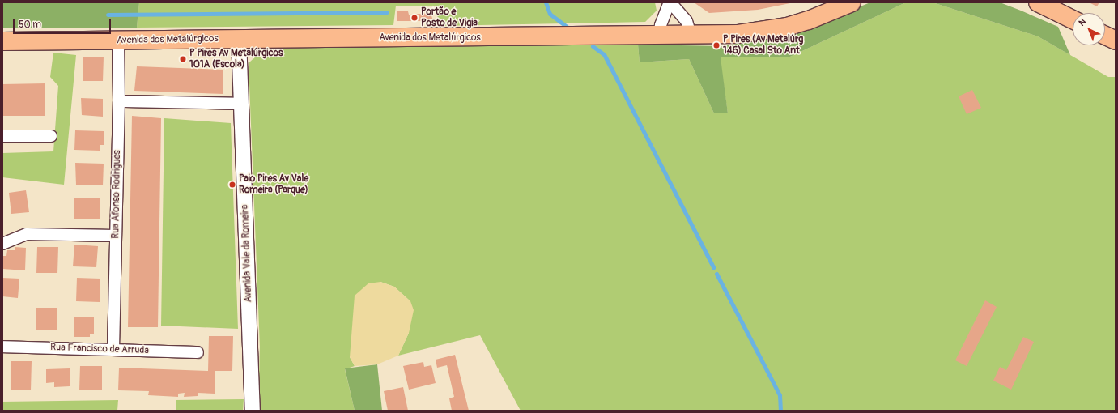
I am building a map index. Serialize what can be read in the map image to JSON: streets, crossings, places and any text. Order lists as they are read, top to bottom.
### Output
{
  "streets": {
    "main road": ["Avenida dos Metalúrgicos"],
    "street": ["Rua Afonso Rodrigues", "Avenida Vale da Romeira", "Rua Francisco de Arruda"]
  },
  "crossings": [
    ["Avenida dos Metalúrgicos", "Rua Afonso Rodrigues"],
    ["Avenida dos Metalúrgicos", "Avenida Vale da Romeira"],
    ["Rua Afonso Rodrigues", "Rua Francisco de Arruda"]
  ],
  "places": [
    "Portão e Posto de Vigia",
    "P Pires (Av Metalúrg 146) Casal Sto Ant",
    "P Pires Av Metalúrgicos 101A (Escola)",
    "Paio Pires Av Vale Romeira (Parque)"
  ],
  "scale_bar": "50 m",
  "north": "top left"
}
